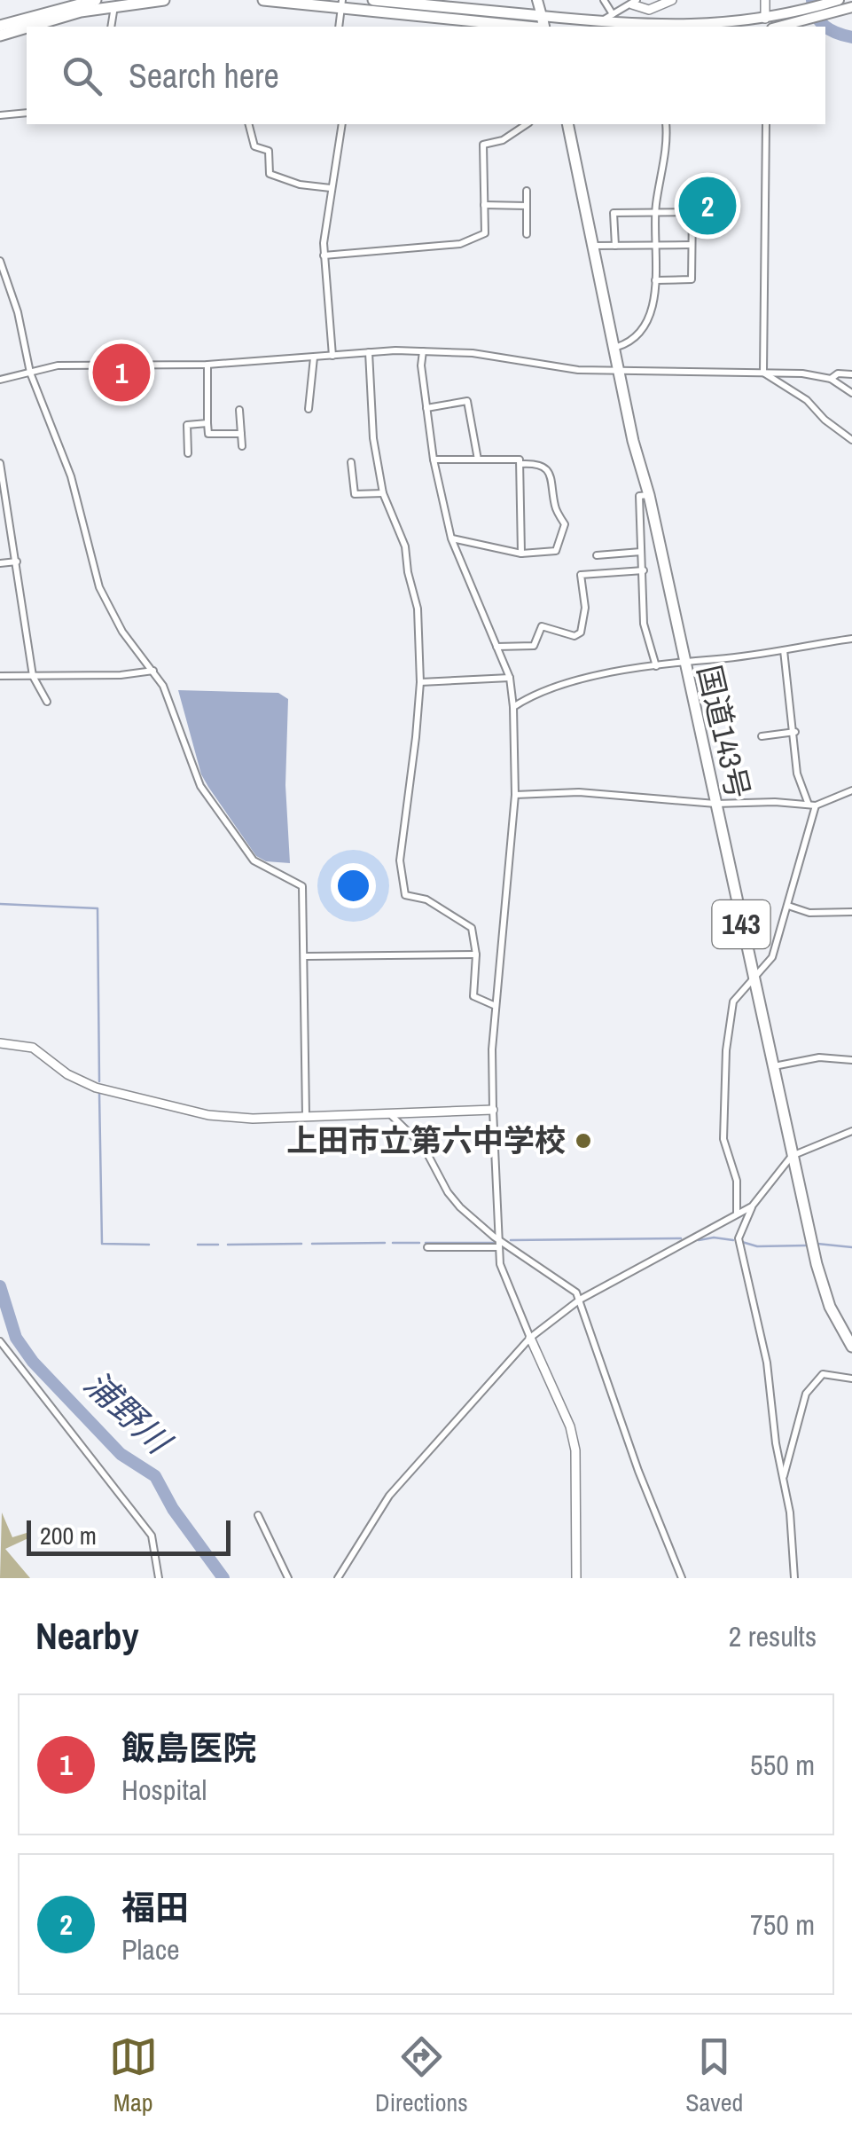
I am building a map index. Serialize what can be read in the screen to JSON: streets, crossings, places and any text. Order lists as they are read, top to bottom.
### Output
{
  "streets": {
    "highway": ["国道143号", "143"]
  },
  "water": ["浦野川"],
  "places": ["上田市立第六中学校"],
  "scale_bar": "200 m",
  "page": {
    "search": "Search here",
    "pins": ["2", "1"],
    "scale": "200 m",
    "heading": ["Nearby", "2 results"],
    "list": [
      {
        "mark": "1",
        "name": "飯島医院",
        "note": "Hospital",
        "value": "550 m"
      },
      {
        "mark": "2",
        "name": "福田",
        "note": "Place",
        "value": "750 m"
      }
    ],
    "nav": ["Map", "Directions", "Saved"]
  }
}
